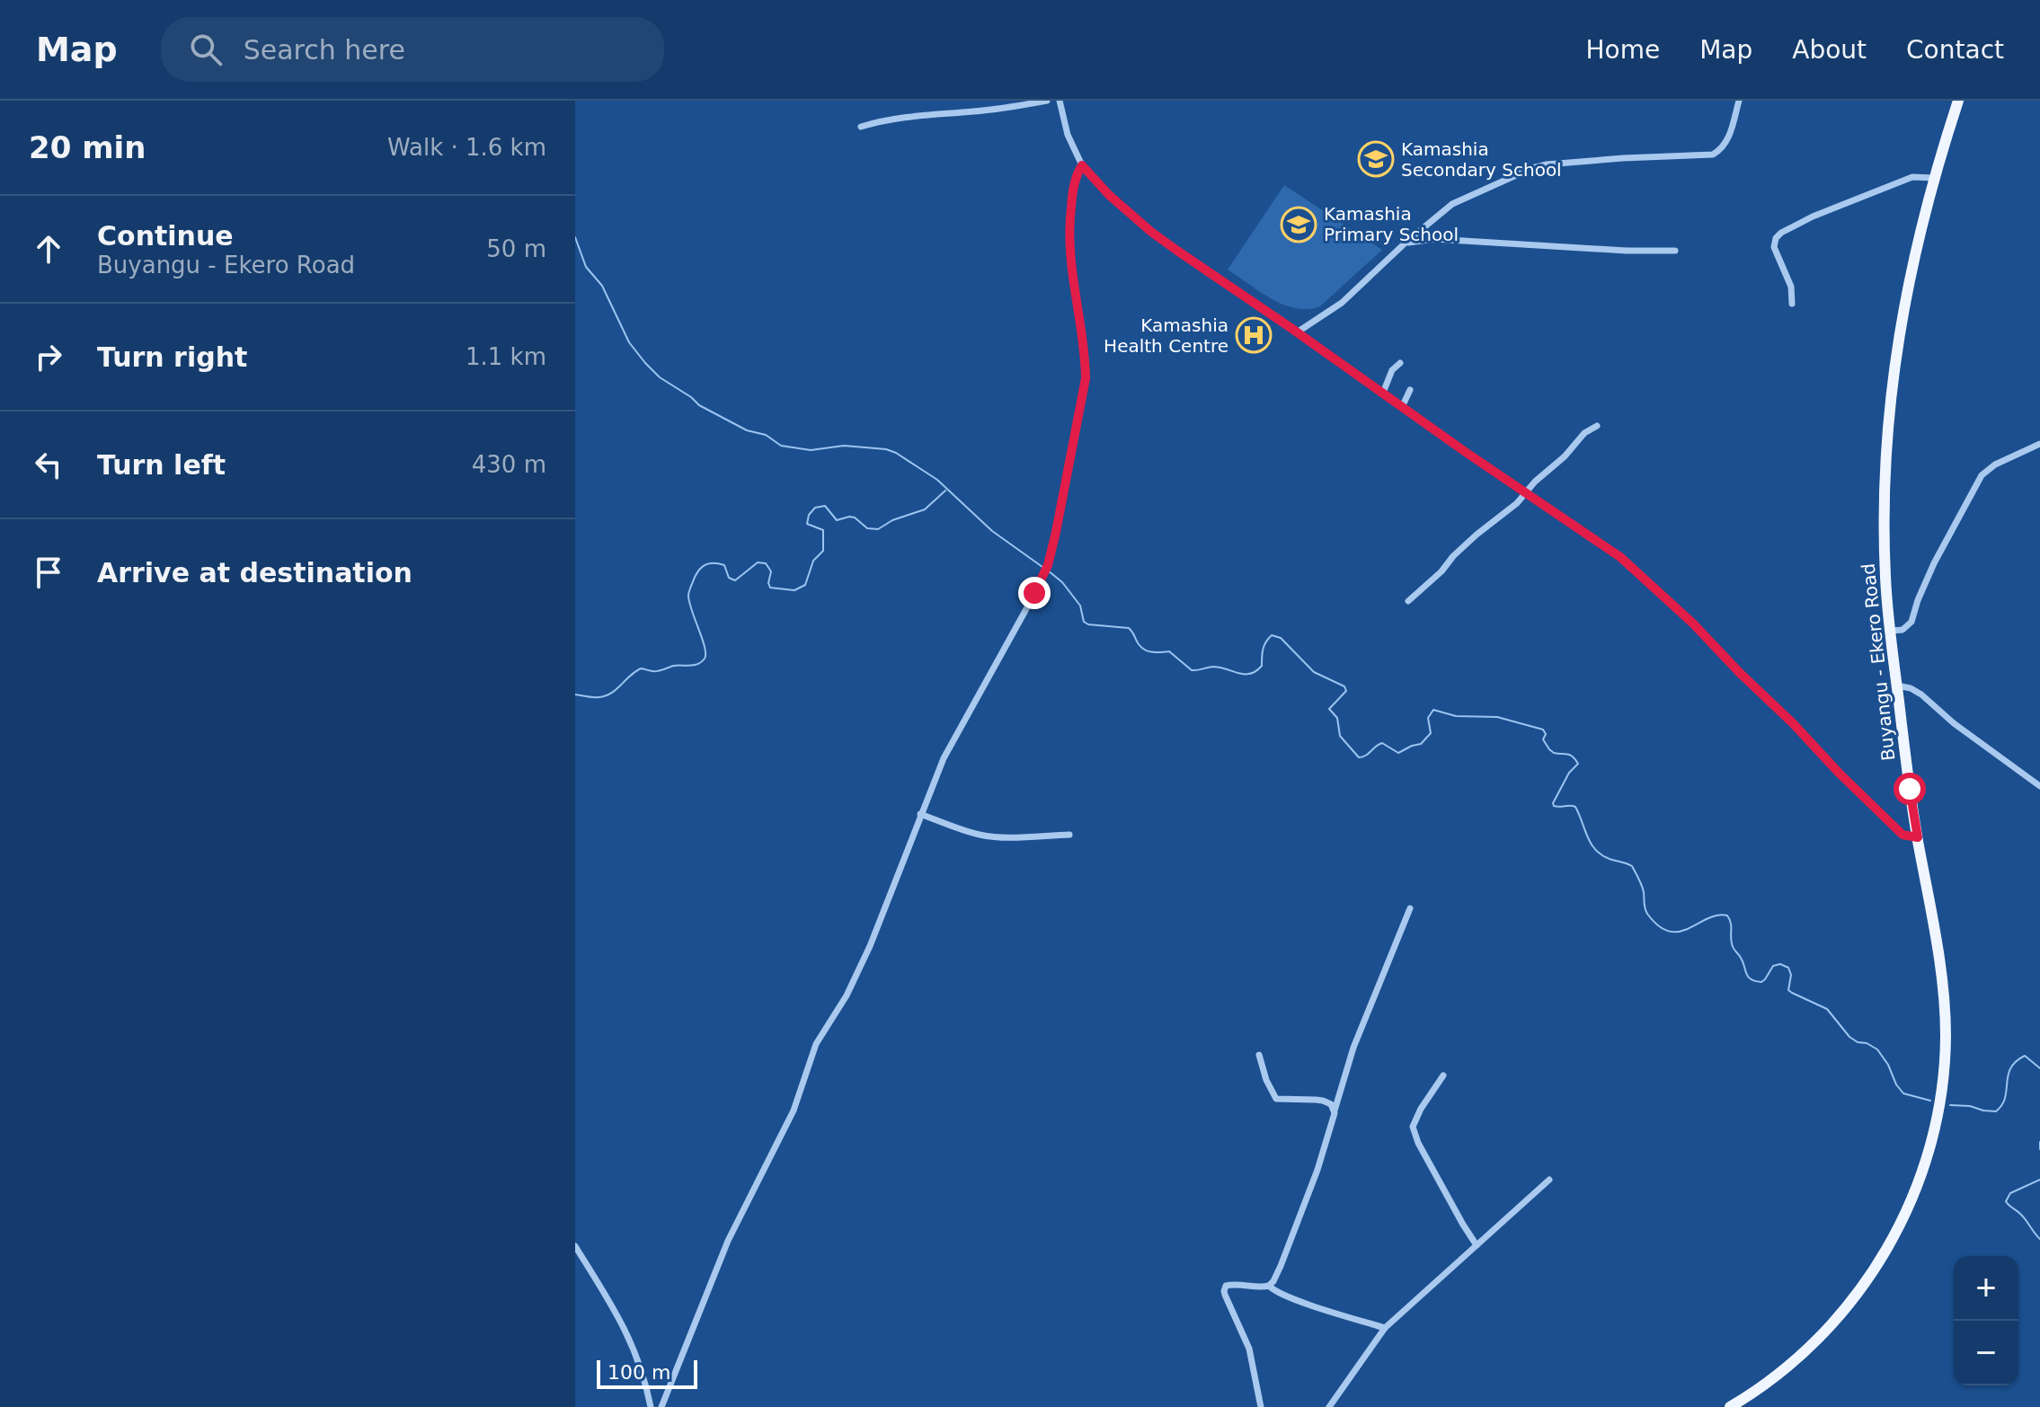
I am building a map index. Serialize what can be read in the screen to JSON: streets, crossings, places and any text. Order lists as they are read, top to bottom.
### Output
{
  "streets": {
    "main road": ["Buyangu - Ekero Road"]
  },
  "places": {
    "school or university": ["Kamashia Secondary School", "Kamashia Primary School"],
    "hospital": ["Kamashia Health Centre"]
  },
  "scale_bar": "100 m",
  "page": {
    "header": "Map",
    "search": "Search here",
    "nav": [
      "Home",
      "Map",
      "About",
      "Contact"
    ],
    "heading": ["20 min", "Walk · 1.6 km"],
    "list": [
      ["Continue", "Buyangu - Ekero Road", "50 m"],
      ["Turn right", "1.1 km"],
      ["Turn left", "430 m"],
      "Arrive at destination"
    ],
    "map_buttons": ["+", "−"],
    "scale": "100 m"
  }
}
